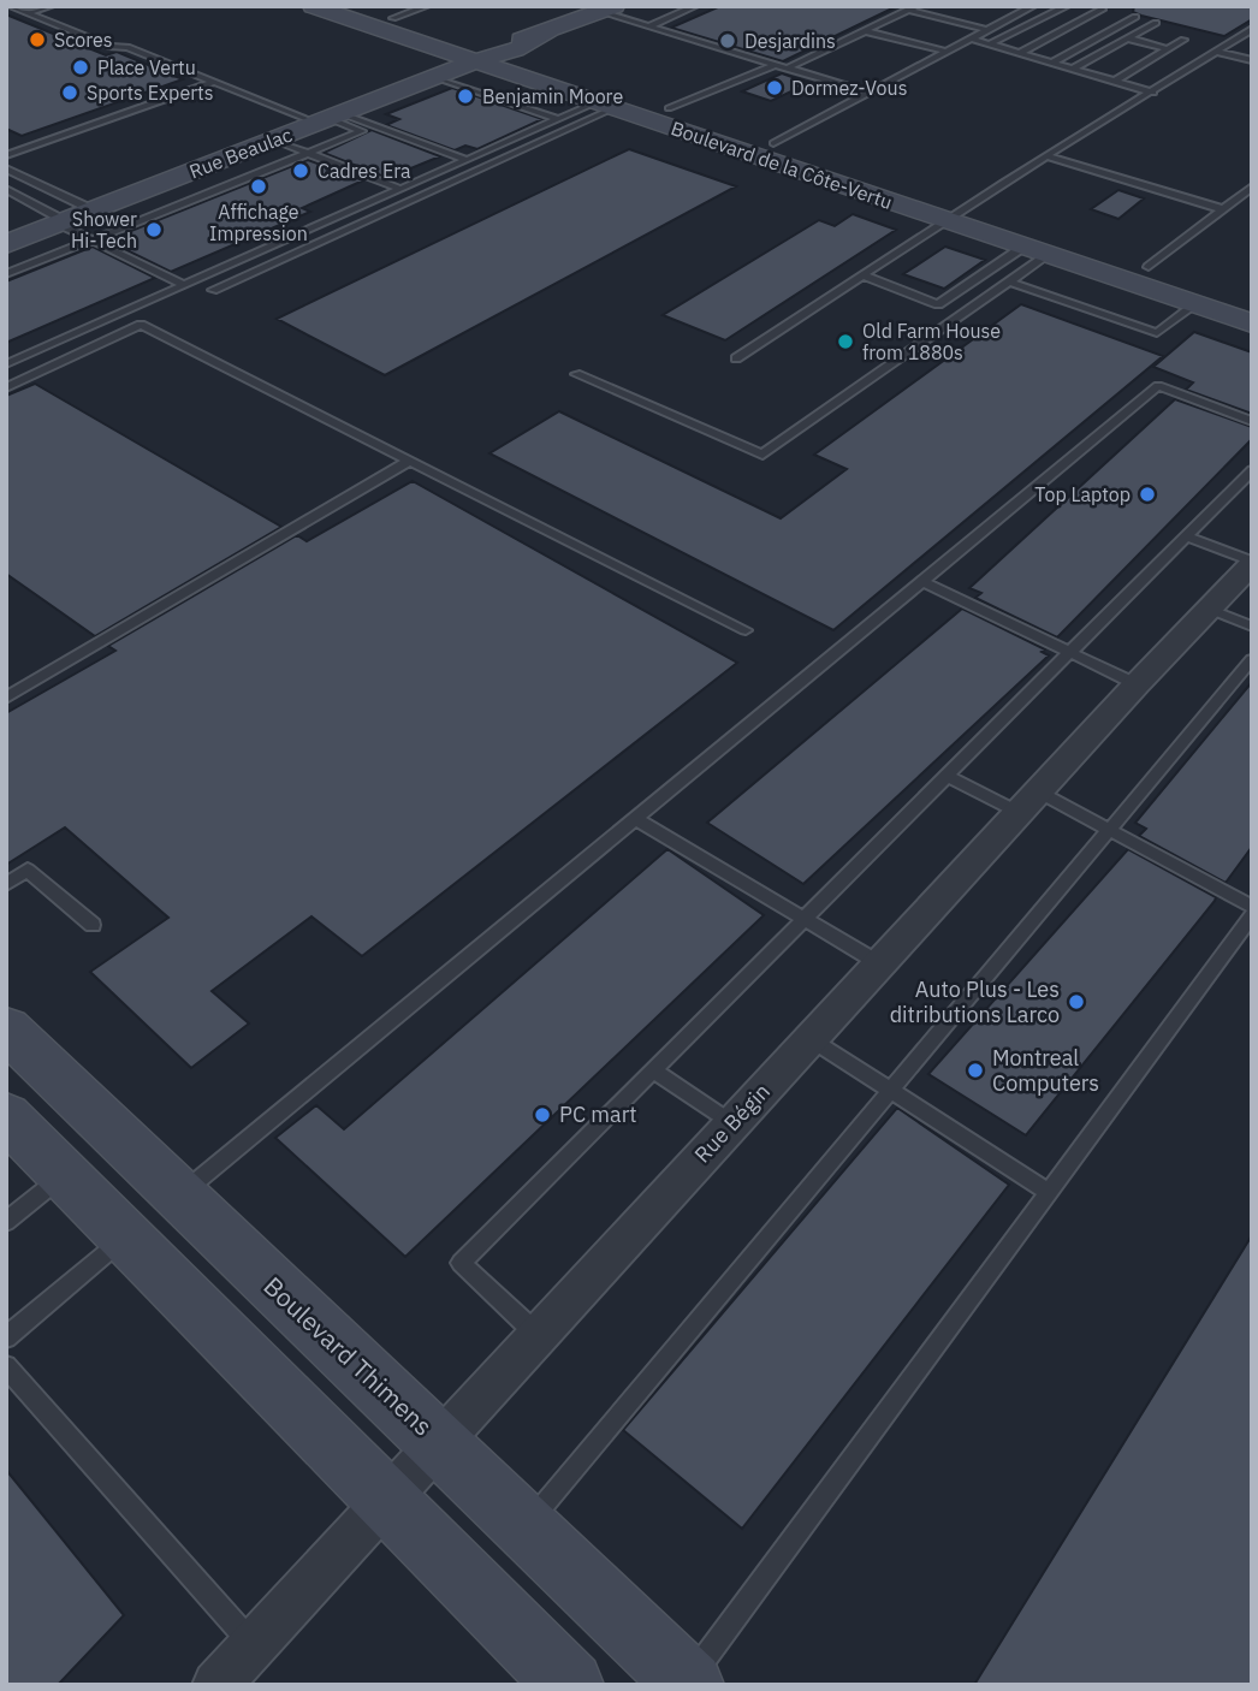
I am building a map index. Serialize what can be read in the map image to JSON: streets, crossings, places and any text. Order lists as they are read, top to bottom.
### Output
{
  "streets": {
    "main road": ["Rue Beaulac", "Boulevard de la Côte-Vertu", "Boulevard Thimens"],
    "street": ["Rue Bégin"]
  },
  "crossings": [
    ["Rue Beaulac", "Boulevard de la Côte-Vertu"],
    ["Rue Bégin", "Boulevard Thimens"]
  ],
  "places": [
    "Scores",
    "Desjardins",
    "Place Vertu",
    "Dormez-Vous",
    "Sports Experts",
    "Benjamin Moore",
    "Cadres Era",
    "Affichage Impression",
    "Shower Hi-Tech",
    "Old Farm House from 1880s",
    "Top Laptop",
    "Auto Plus - Les ditributions Larco",
    "Montreal Computers",
    "PC mart"
  ]
}
